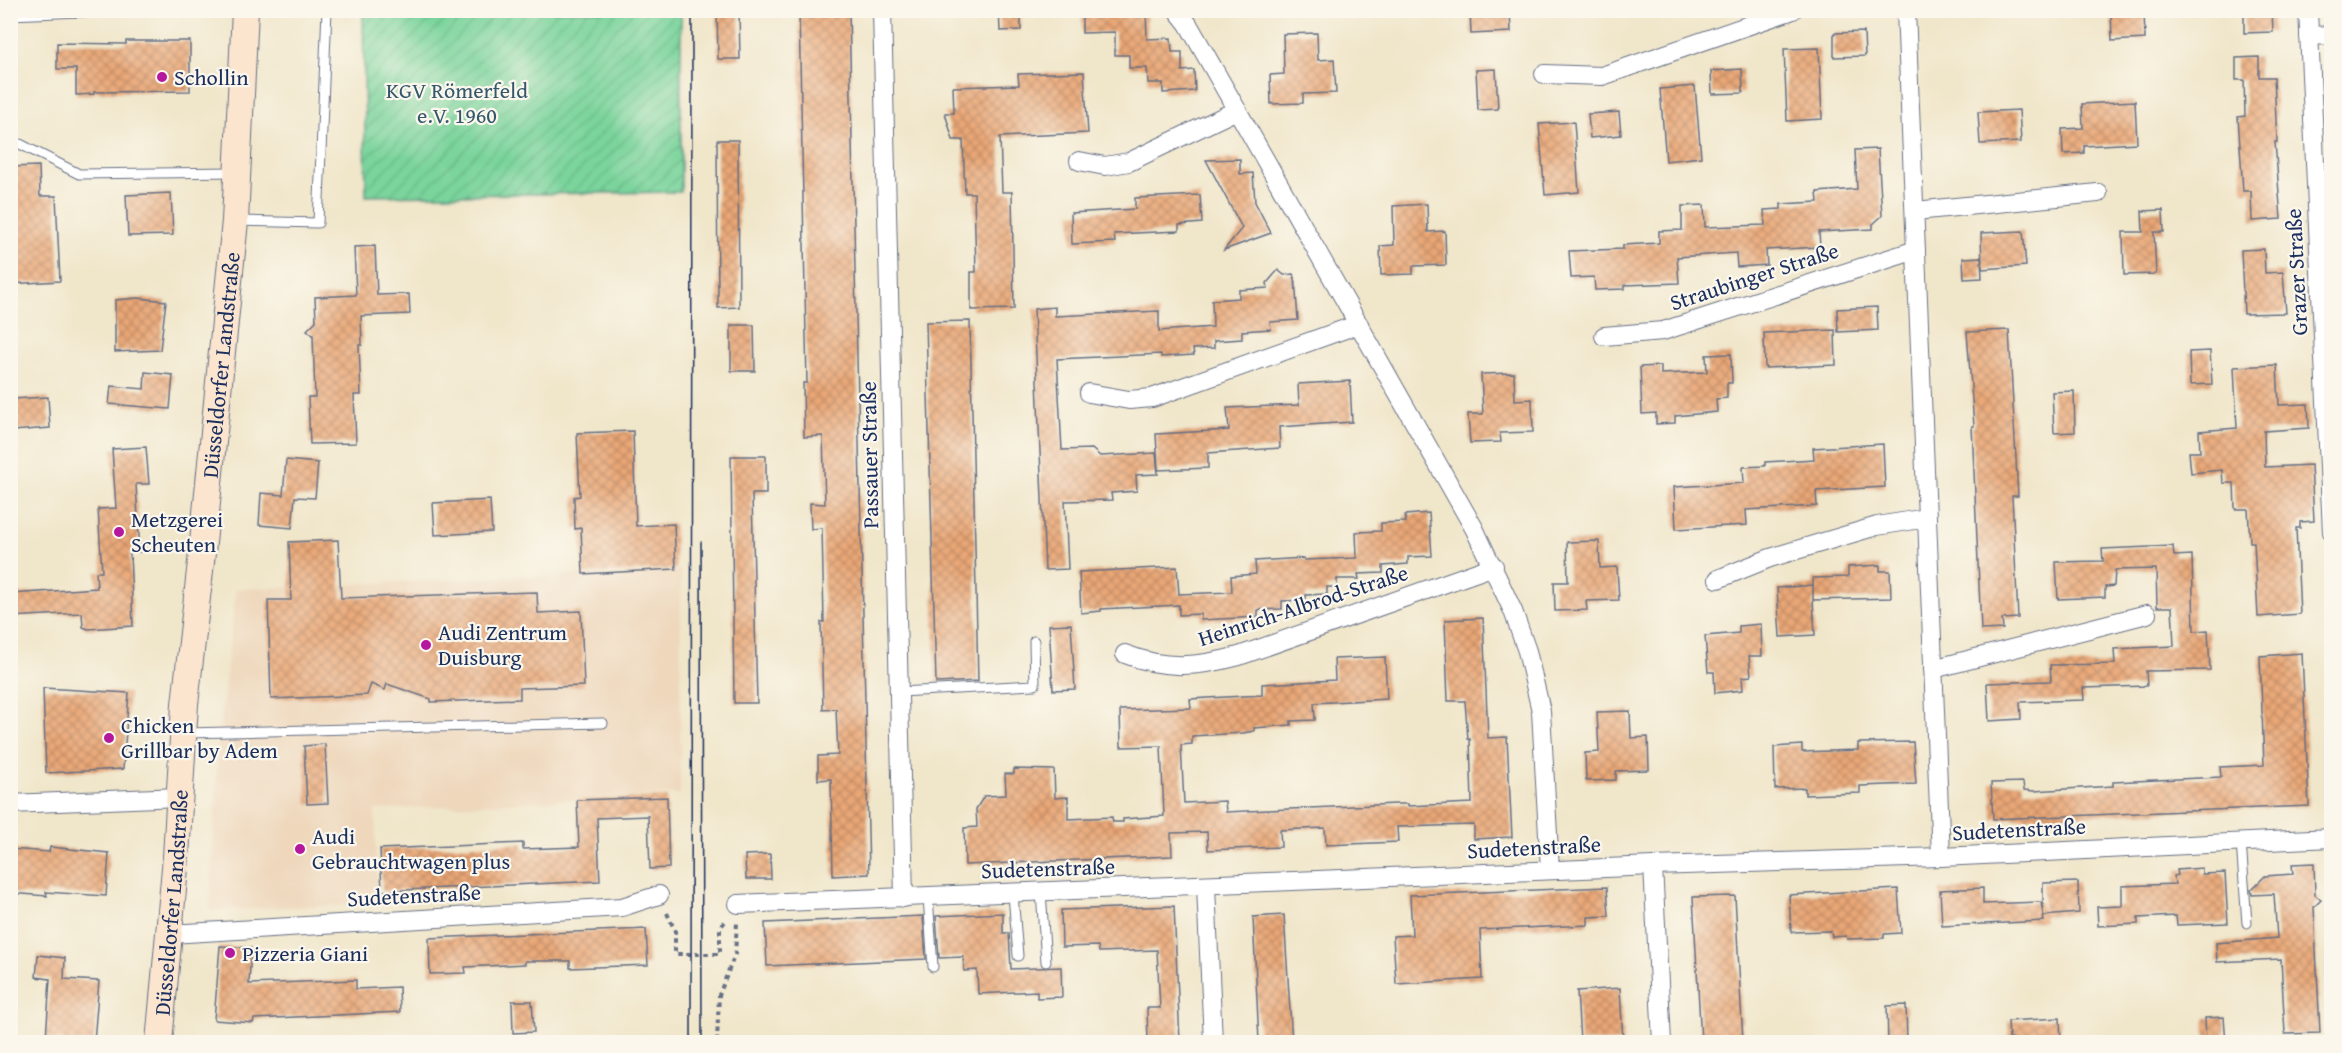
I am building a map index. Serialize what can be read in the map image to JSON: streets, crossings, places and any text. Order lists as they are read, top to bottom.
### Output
{
  "streets": {
    "main road": ["Düsseldorfer Landstraße"],
    "street": [
      "Grazer Straße",
      "Straubinger Straße",
      "Passauer Straße",
      "Heinrich-Albrod-Straße",
      "Sudetenstraße"
    ]
  },
  "crossings": [
    ["Düsseldorfer Landstraße", "Sudetenstraße"],
    ["Passauer Straße", "Sudetenstraße"]
  ],
  "parks": ["KGV Römerfeld e.V. 1960"],
  "places": [
    "Schollin",
    "Metzgerei Scheuten",
    "Audi Zentrum Duisburg",
    "Chicken Grillbar by Adem",
    "Audi Gebrauchtwagen plus",
    "Pizzeria Giani"
  ]
}
